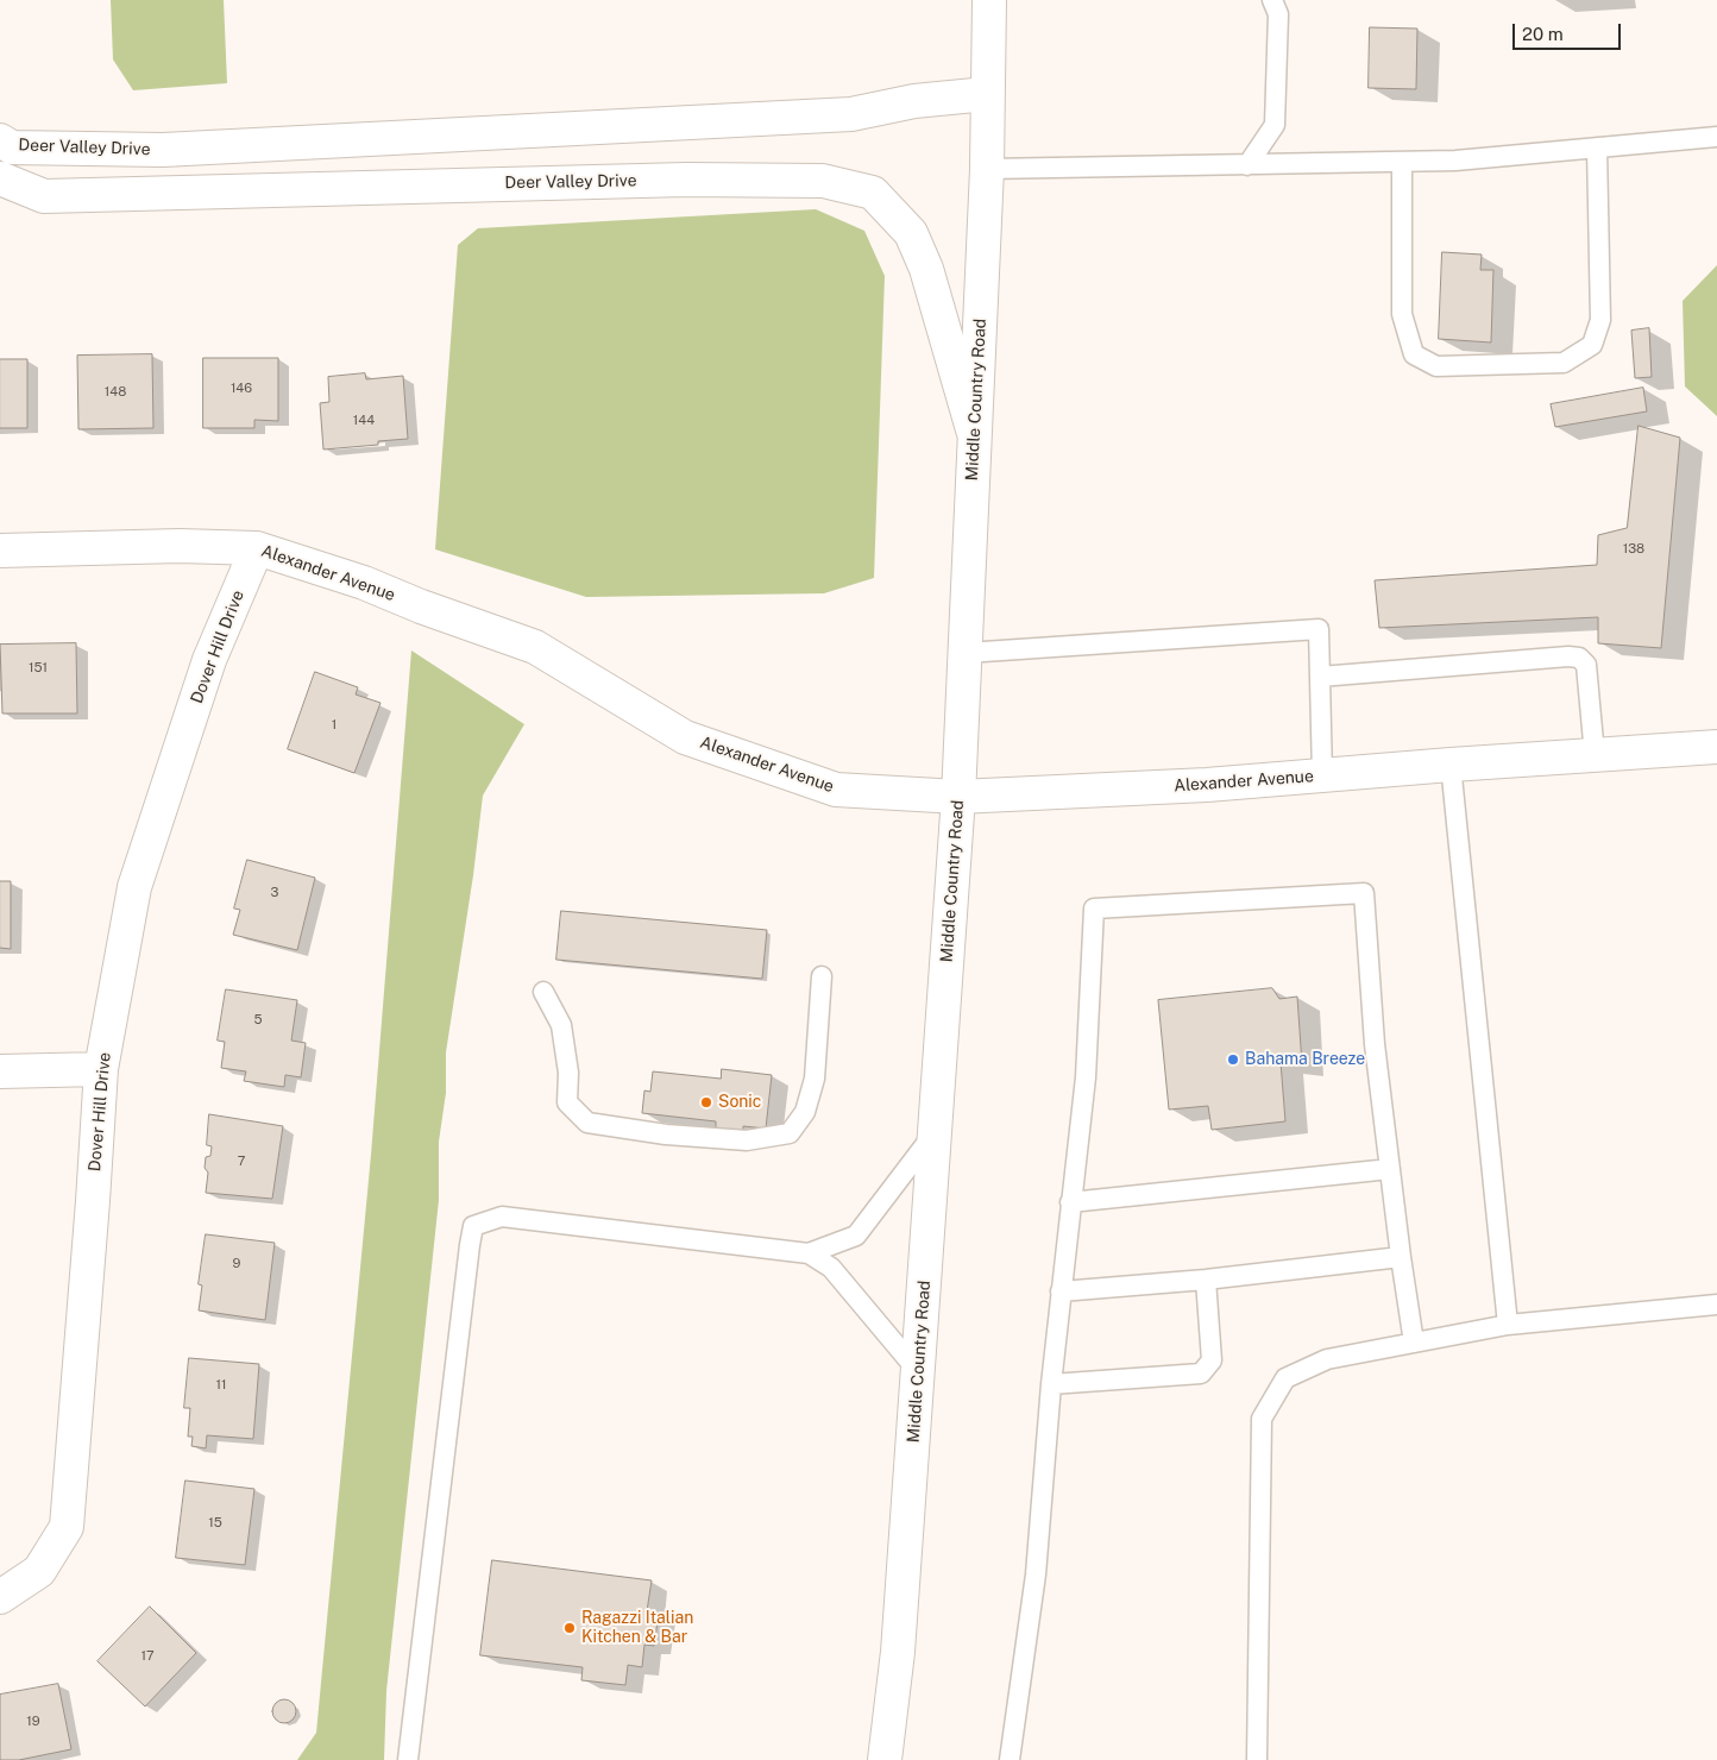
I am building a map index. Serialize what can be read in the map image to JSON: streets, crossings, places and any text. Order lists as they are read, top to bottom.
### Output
{
  "streets": {
    "street": [
      "Deer Valley Drive",
      "Middle Country Road",
      "Alexander Avenue",
      "Dover Hill Drive"
    ]
  },
  "crossings": [
    ["Deer Valley Drive", "Middle Country Road"],
    ["Middle Country Road", "Alexander Avenue"],
    ["Alexander Avenue", "Dover Hill Drive"]
  ],
  "places": ["Bahama Breeze", "Sonic", "Ragazzi Italian Kitchen & Bar"],
  "house_numbers": [
    "146",
    "148",
    "144",
    "138",
    "151",
    "1",
    "3",
    "5",
    "7",
    "9",
    "11",
    "15",
    "17",
    "19"
  ],
  "scale_bar": "20 m"
}
